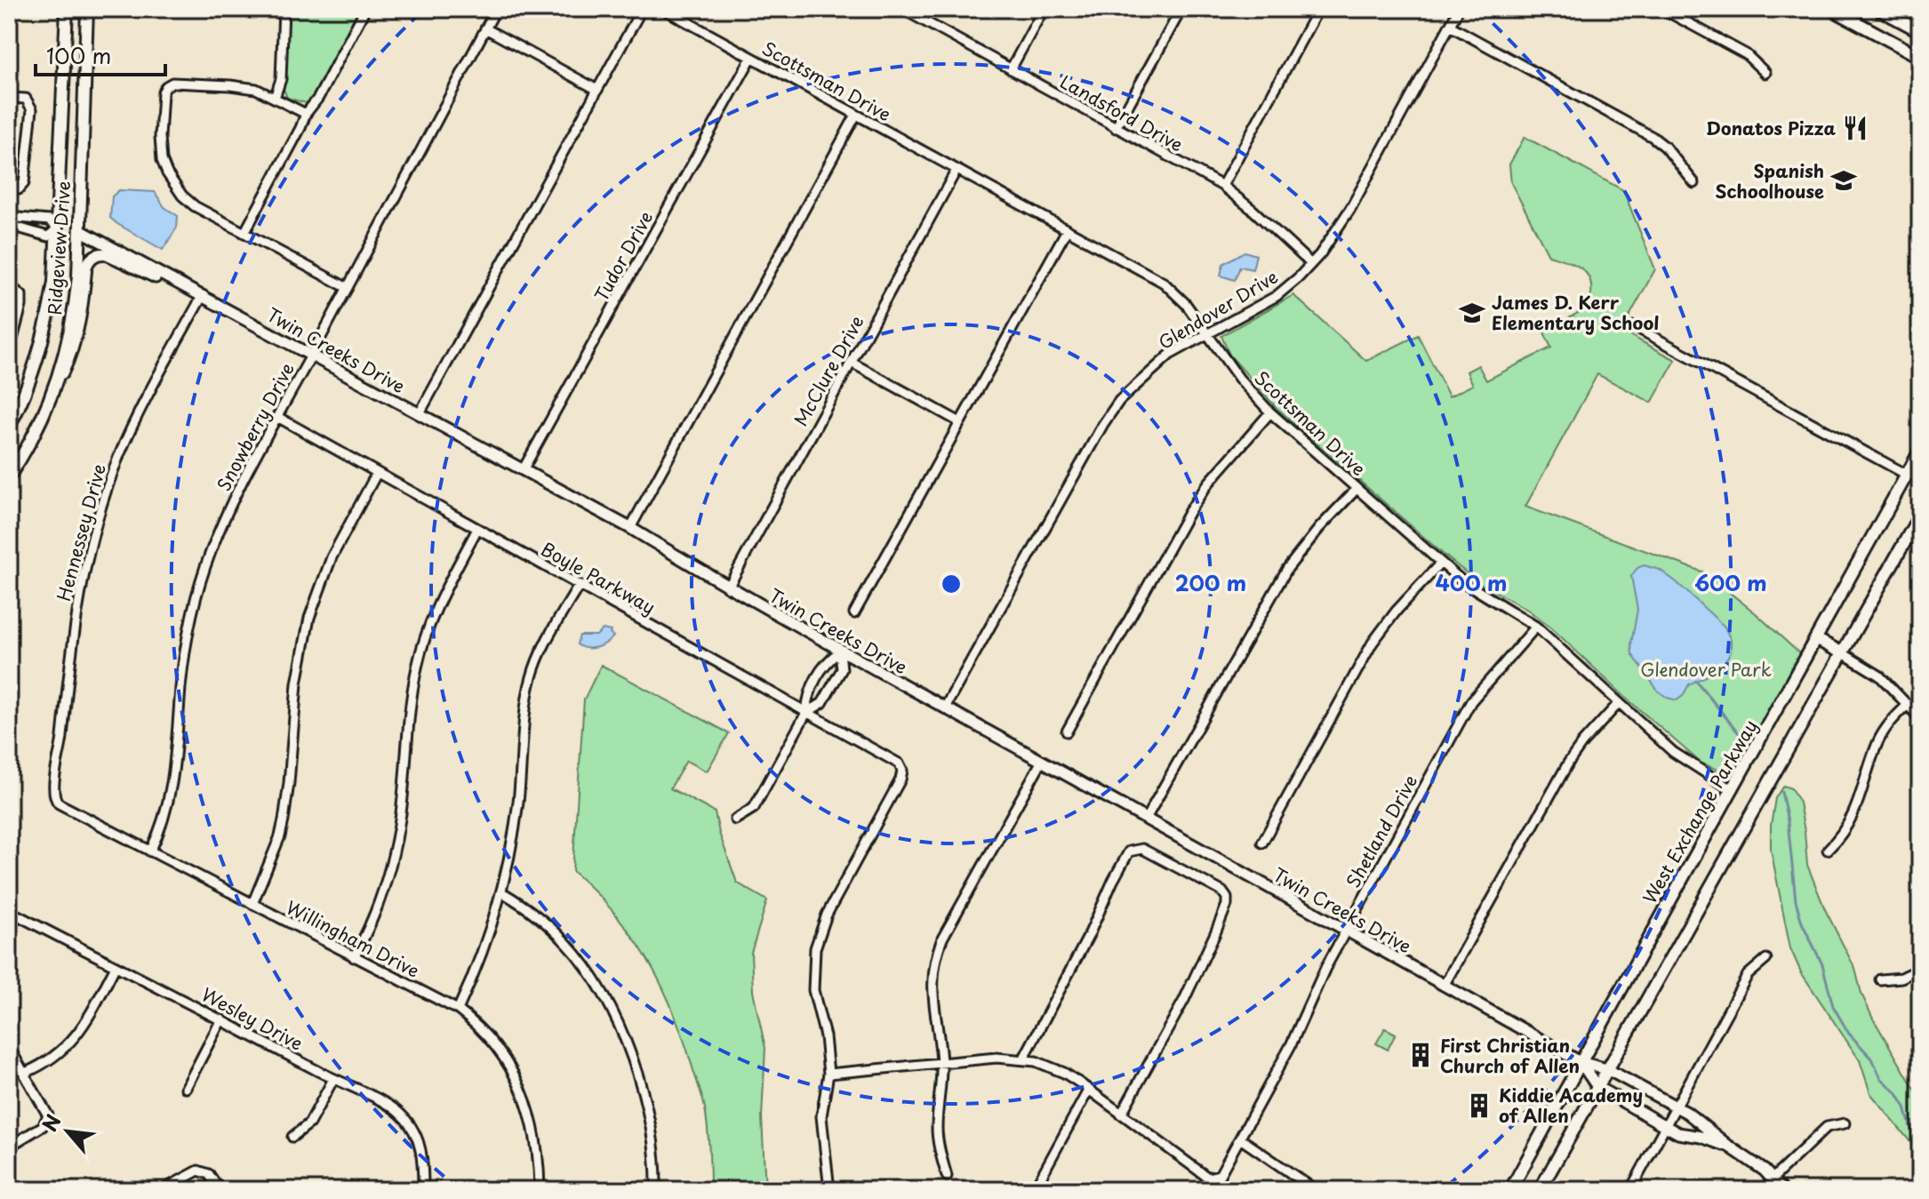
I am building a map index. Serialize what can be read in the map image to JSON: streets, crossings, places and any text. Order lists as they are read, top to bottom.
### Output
{
  "streets": {
    "main road": ["Ridgeview Drive", "West Exchange Parkway"],
    "street": [
      "Scottsman Drive",
      "Landsford Drive",
      "Tudor Drive",
      "Glendover Drive",
      "Twin Creeks Drive",
      "McClure Drive",
      "Snowberry Drive",
      "Hennessey Drive",
      "Boyle Parkway",
      "Shetland Drive",
      "Willingham Drive",
      "Wesley Drive"
    ]
  },
  "crossings": [
    ["Scottsman Drive", "Tudor Drive"],
    ["Scottsman Drive", "Glendover Drive"],
    ["Scottsman Drive", "McClure Drive"],
    ["Scottsman Drive", "West Exchange Parkway"],
    ["Scottsman Drive", "Shetland Drive"],
    ["Landsford Drive", "Glendover Drive"],
    ["Ridgeview Drive", "Twin Creeks Drive"],
    ["Tudor Drive", "Twin Creeks Drive"],
    ["Glendover Drive", "Twin Creeks Drive"],
    ["Twin Creeks Drive", "McClure Drive"],
    ["Twin Creeks Drive", "Snowberry Drive"],
    ["Twin Creeks Drive", "Hennessey Drive"],
    ["Twin Creeks Drive", "West Exchange Parkway"],
    ["Twin Creeks Drive", "Shetland Drive"],
    ["Snowberry Drive", "Boyle Parkway"],
    ["Snowberry Drive", "Willingham Drive"],
    ["Hennessey Drive", "Willingham Drive"]
  ],
  "parks": ["Glendover Park"],
  "places": {
    "restaurant": ["Donatos Pizza"],
    "school or university": ["Spanish Schoolhouse", "James D. Kerr Elementary School"],
    "building": ["First Christian Church of Allen", "Kiddie Academy of Allen"]
  },
  "scale_bar": "100 m",
  "north": "top left",
  "rings": ["200 m", "400 m", "600 m"]
}
